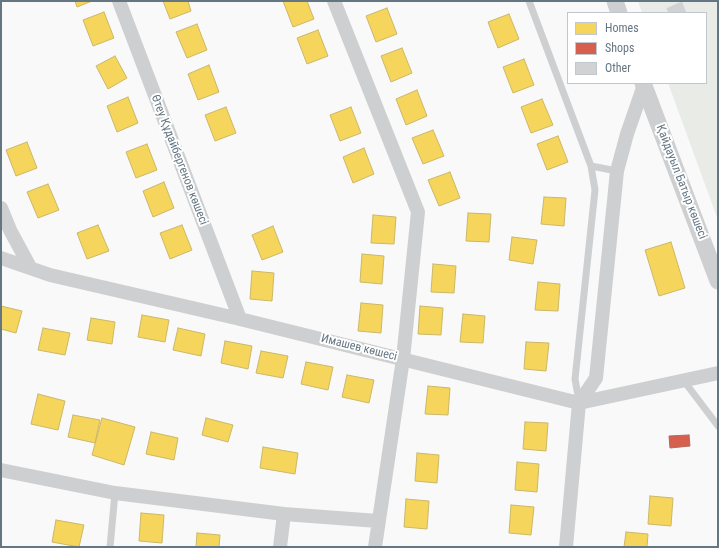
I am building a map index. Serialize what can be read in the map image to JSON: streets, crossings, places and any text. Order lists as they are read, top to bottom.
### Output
{
  "streets": {
    "street": ["Өтеу Құдайбергенов көшесі", "Қайдауыл Батыр көшесі", "Имашев көшесі"]
  },
  "crossings": [
    ["Өтеу Құдайбергенов көшесі", "Имашев көшесі"]
  ],
  "legend": ["Homes", "Shops", "Other"]
}
